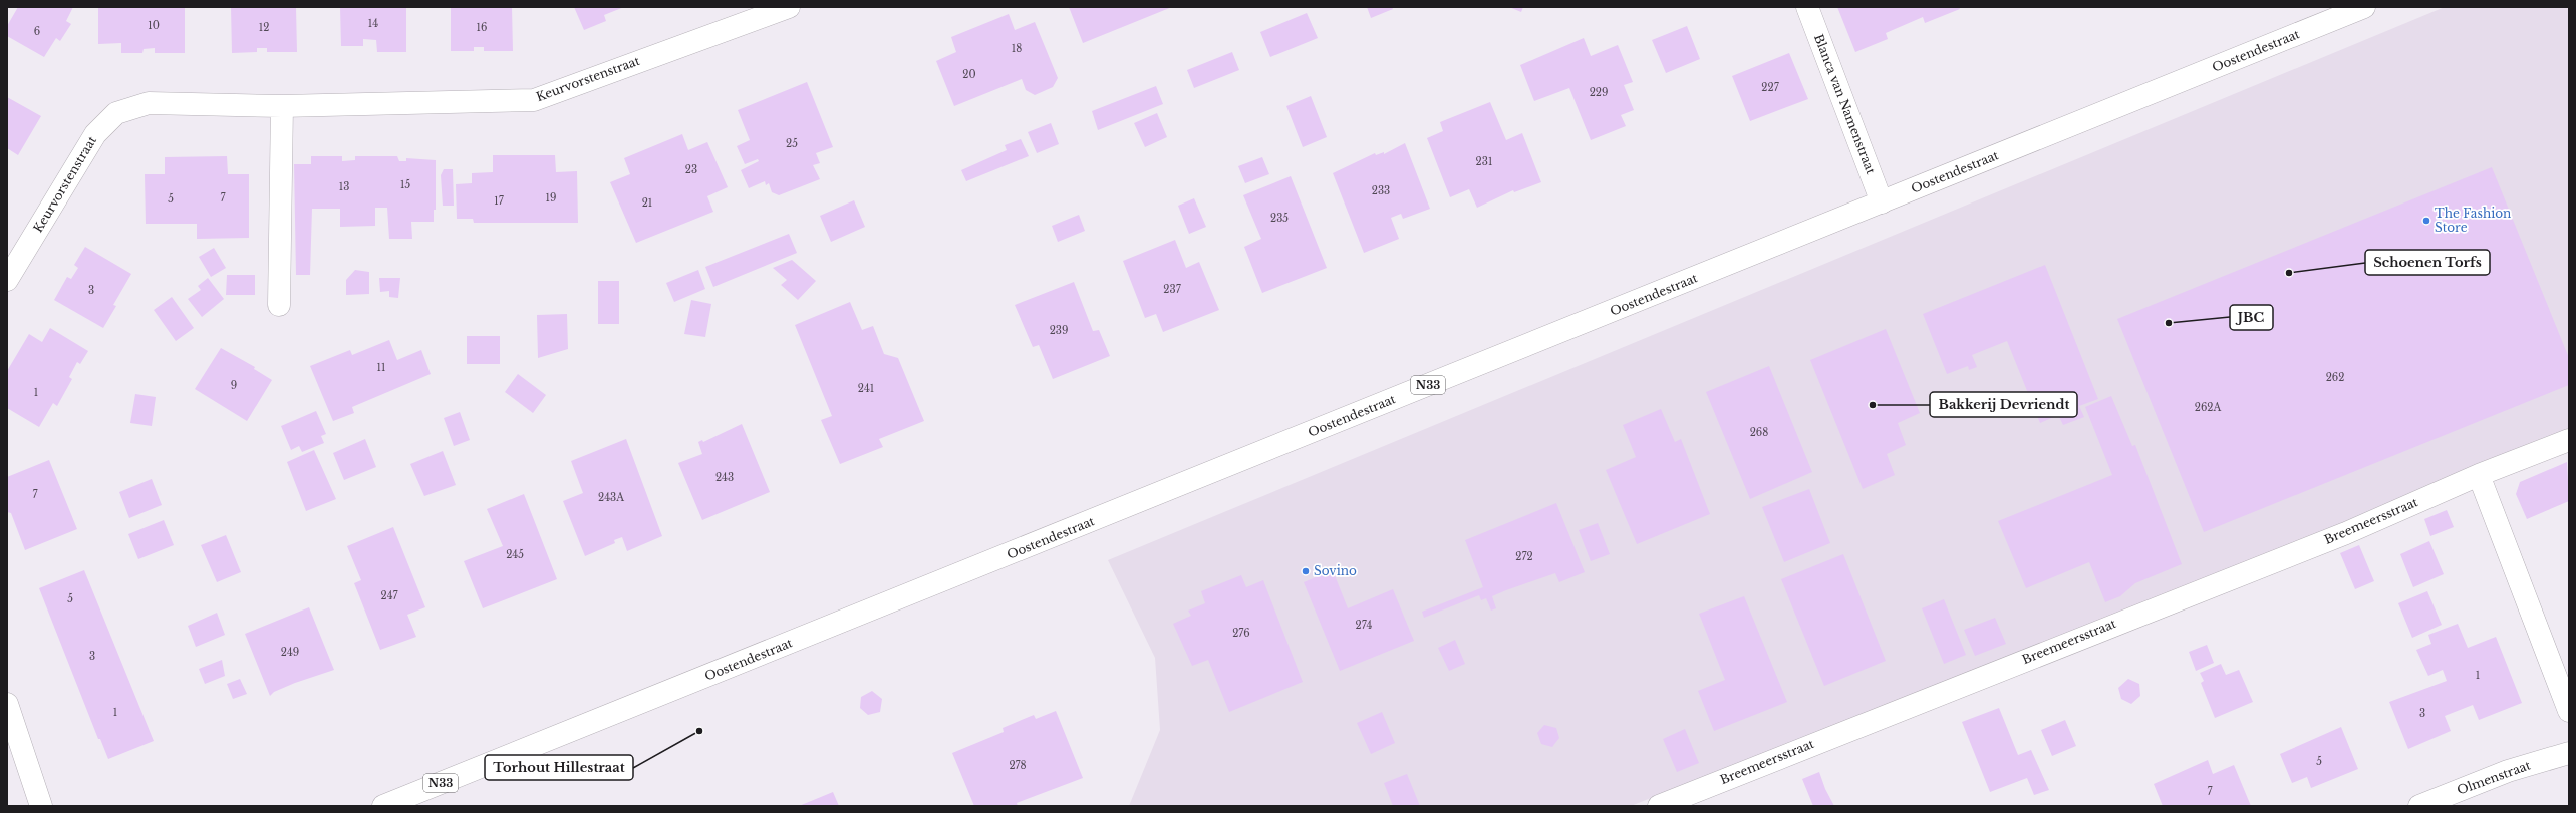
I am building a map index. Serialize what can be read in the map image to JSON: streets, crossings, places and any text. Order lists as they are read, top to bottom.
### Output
{
  "streets": {
    "street": [
      "Oostendestraat",
      "Keurvorstenstraat",
      "Blanca van Namenstraat",
      "N33",
      "Breemeersstraat",
      "Olmenstraat"
    ]
  },
  "crossings": [
    ["Oostendestraat", "Blanca van Namenstraat"]
  ],
  "places": [
    "The Fashion Store",
    "Schoenen Torfs",
    "JBC",
    "Bakkerij Devriendt",
    "Sovino",
    "Torhout Hillestraat"
  ],
  "house_numbers": [
    "14",
    "10",
    "12",
    "16",
    "6",
    "18",
    "20",
    "227",
    "229",
    "25",
    "231",
    "23",
    "15",
    "13",
    "233",
    "7",
    "19",
    "5",
    "17",
    "21",
    "235",
    "237",
    "3",
    "239",
    "11",
    "262",
    "9",
    "241",
    "1",
    "262A",
    "268",
    "243",
    "7",
    "243A",
    "245",
    "272",
    "247",
    "5",
    "274",
    "276",
    "249",
    "3",
    "1",
    "1",
    "3",
    "5",
    "278",
    "7"
  ]
}
